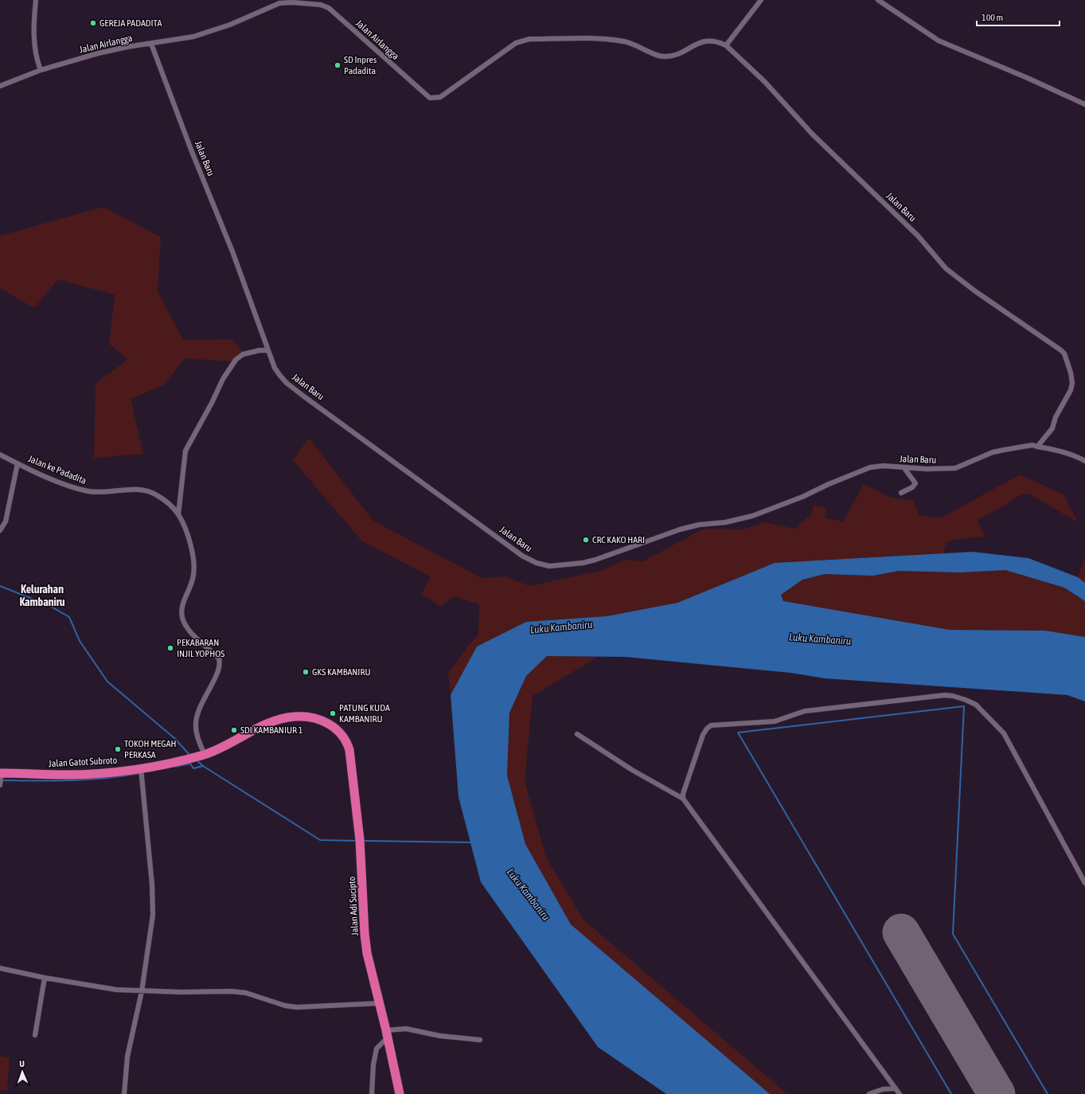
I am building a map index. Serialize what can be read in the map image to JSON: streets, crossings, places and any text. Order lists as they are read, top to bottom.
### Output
{
  "streets": {
    "highway": ["Jalan Gatot Subroto", "Jalan Adi Sucipto"],
    "street": ["Jalan Airlangga", "Jalan Baru", "Jalan ke Padadita"]
  },
  "crossings": [
    ["Jalan Airlangga", "Jalan Baru"],
    ["Jalan ke Padadita", "Jalan Gatot Subroto"],
    ["Jalan Gatot Subroto", "Jalan Adi Sucipto"]
  ],
  "districts": ["Kelurahan Kambaniru"],
  "water": ["Luku Kambaniru"],
  "places": [
    "GEREJA PADADITA",
    "SD Inpres Padadita",
    "CRC KAKO HARI",
    "PEKABARAN INJIL YOPHOS",
    "GKS KAMBANIRU",
    "PATUNG KUDA KAMBANIRU",
    "SDI KAMBANIUR 1",
    "TOKOH MEGAH PERKASA"
  ],
  "scale_bar": "100 m",
  "north": "top"
}
